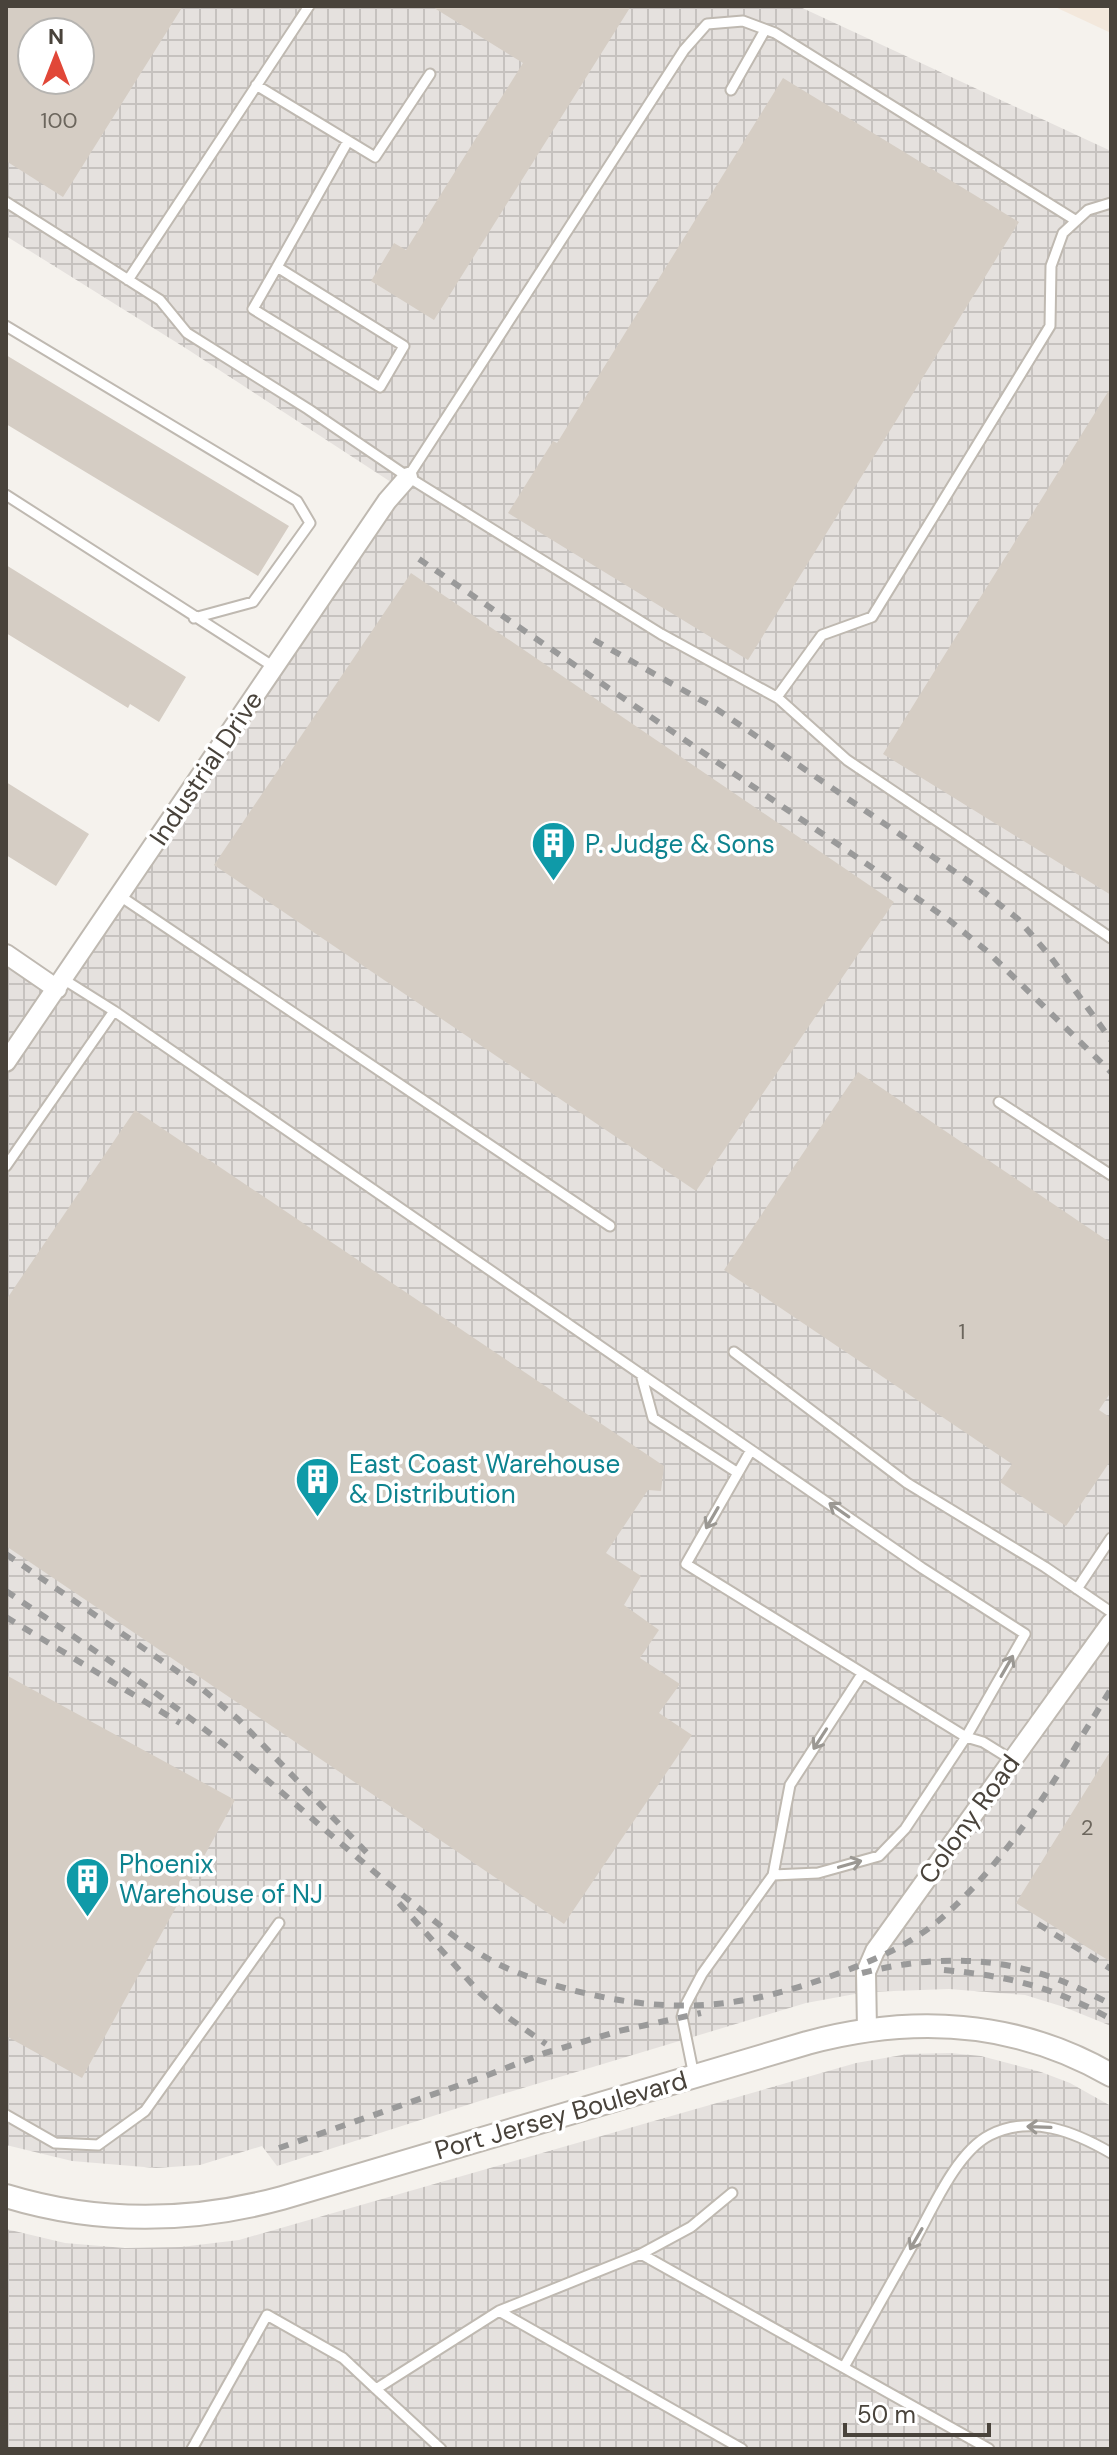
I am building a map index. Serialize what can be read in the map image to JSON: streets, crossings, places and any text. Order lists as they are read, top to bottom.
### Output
{
  "streets": {
    "street": ["Industrial Drive", "Colony Road", "Port Jersey Boulevard"]
  },
  "crossings": [
    ["Colony Road", "Port Jersey Boulevard"]
  ],
  "places": {
    "building": ["P. Judge & Sons", "East Coast Warehouse & Distribution", "Phoenix Warehouse of NJ"]
  },
  "house_numbers": ["100", "1", "2"],
  "scale_bar": "50 m",
  "north": "top"
}
